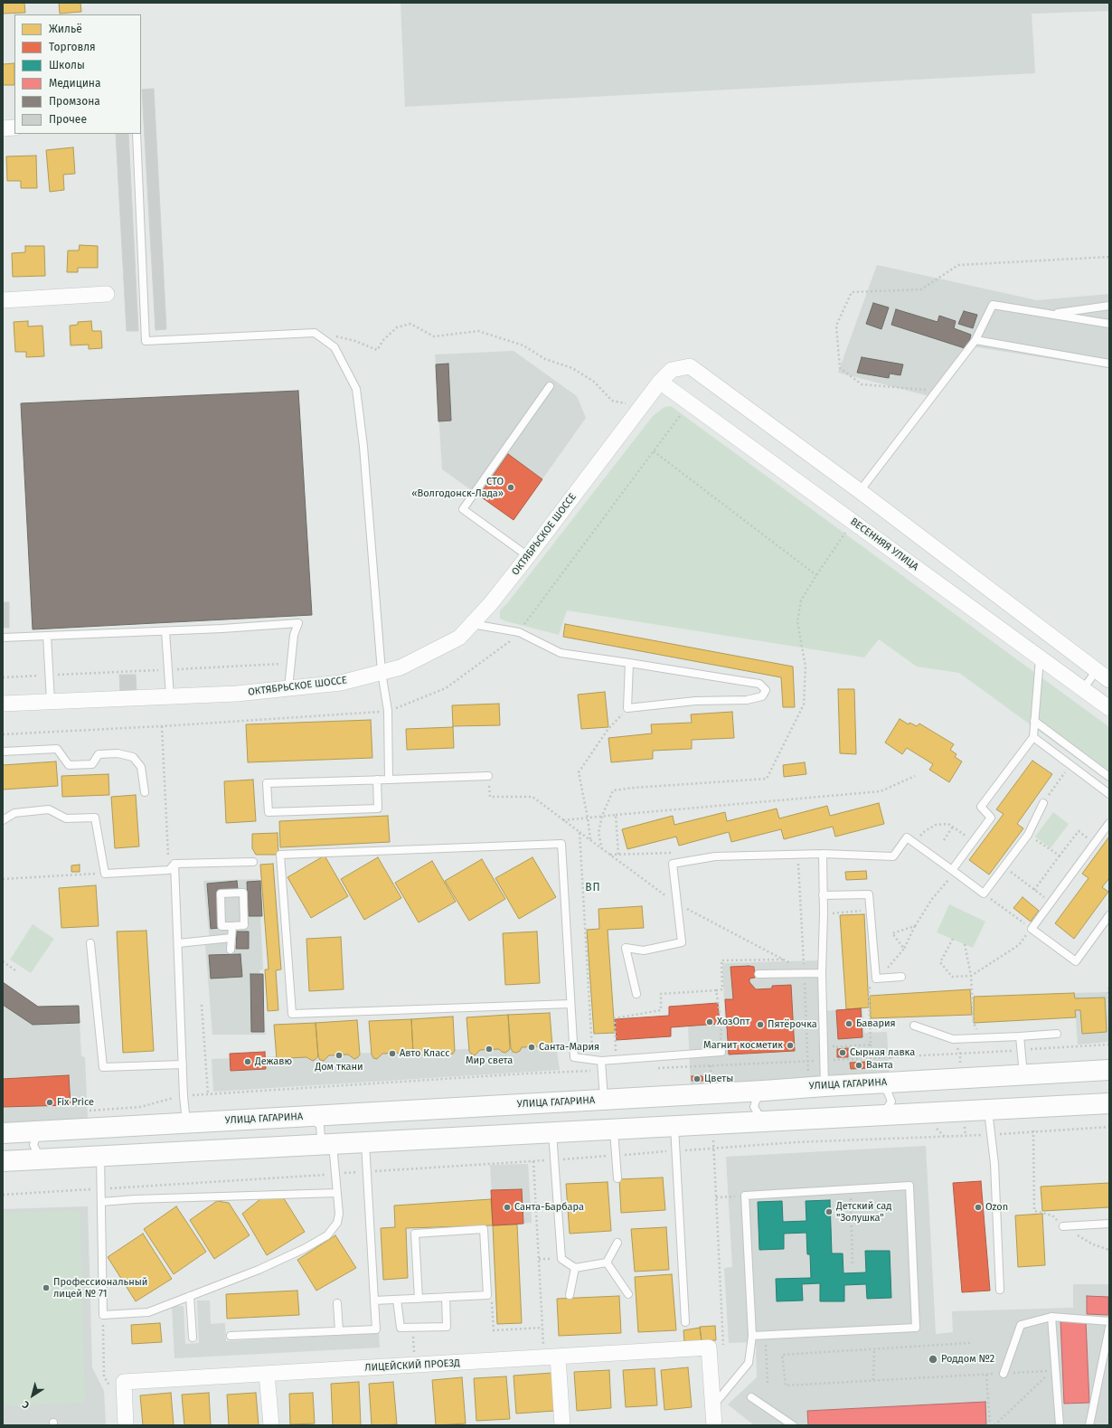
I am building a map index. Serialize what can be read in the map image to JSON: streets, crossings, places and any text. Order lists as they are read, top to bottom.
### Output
{
  "streets": {
    "street": [
      "ОКТЯБРЬСКОЕ ШОССЕ",
      "ВЕСЕННЯЯ УЛИЦА",
      "УЛИЦА ГАГАРИНА",
      "ЛИЦЕЙСКИЙ ПРОЕЗД"
    ]
  },
  "crossings": [
    ["ОКТЯБРЬСКОЕ ШОССЕ", "ВЕСЕННЯЯ УЛИЦА"]
  ],
  "districts": ["ВП"],
  "places": [
    "СТО «Волгодонск-Лада»",
    "ХозОпт",
    "Бавария",
    "Пятёрочка",
    "Магнит косметик",
    "Санта-Мария",
    "Мир света",
    "Сырная лавка",
    "Авто Класс",
    "Дом ткани",
    "Дежавю",
    "Ванта",
    "Цветы",
    "Fix Price",
    "Санта-Барбара",
    "Ozon",
    "Детский сад \"Золушка\"",
    "Профессиональный лицей № 71",
    "Роддом №2"
  ],
  "legend": [
    "Жильё",
    "Торговля",
    "Школы",
    "Медицина",
    "Промзона",
    "Прочее"
  ],
  "north": "bottom left"
}
